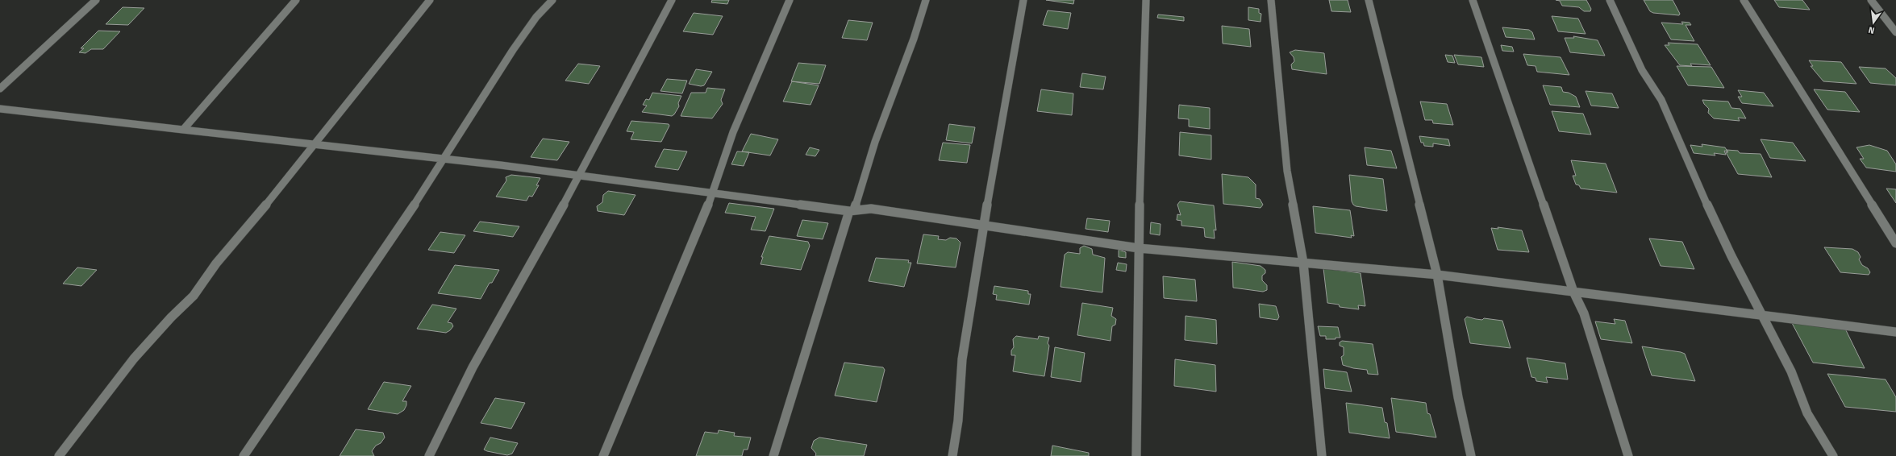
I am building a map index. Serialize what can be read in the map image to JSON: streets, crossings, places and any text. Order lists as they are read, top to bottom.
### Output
{
  "north": "bottom"
}
